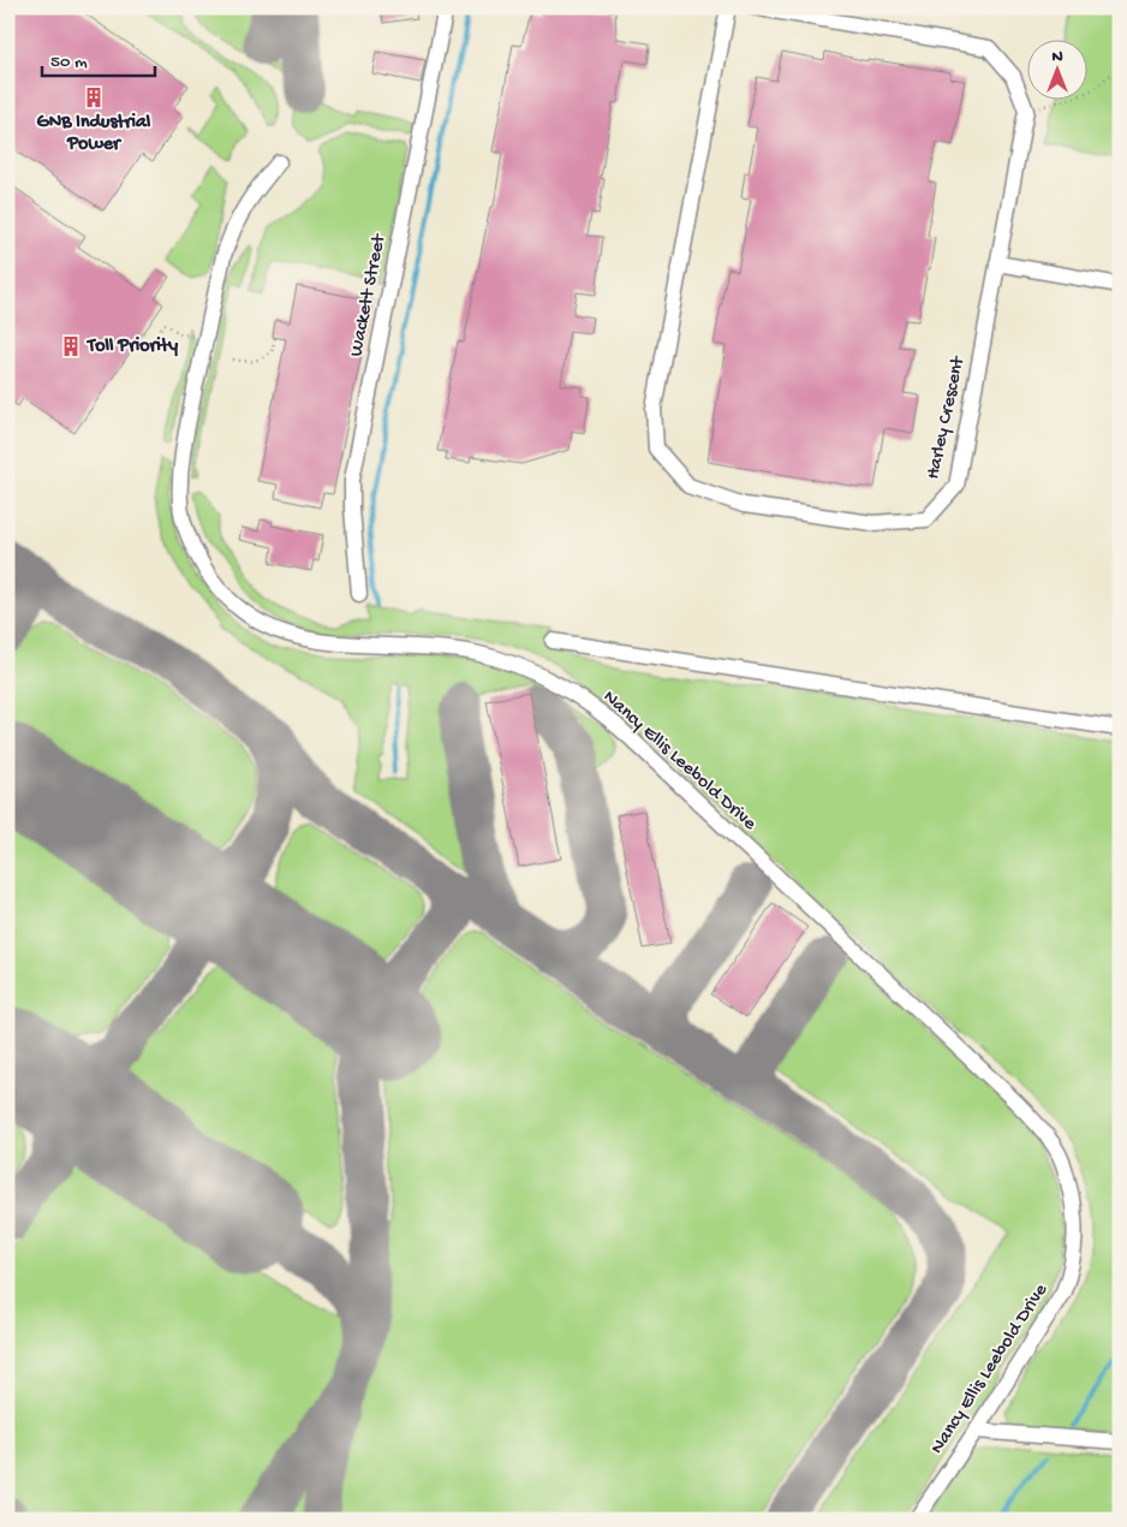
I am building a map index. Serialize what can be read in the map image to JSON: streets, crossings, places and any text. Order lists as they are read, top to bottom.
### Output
{
  "streets": {
    "street": ["Wackett Street", "Harley Crescent", "Nancy Ellis Leebold Drive"]
  },
  "places": {
    "building": ["GNB Industrial Power", "Toll Priority"]
  },
  "scale_bar": "50 m",
  "north": "top"
}
